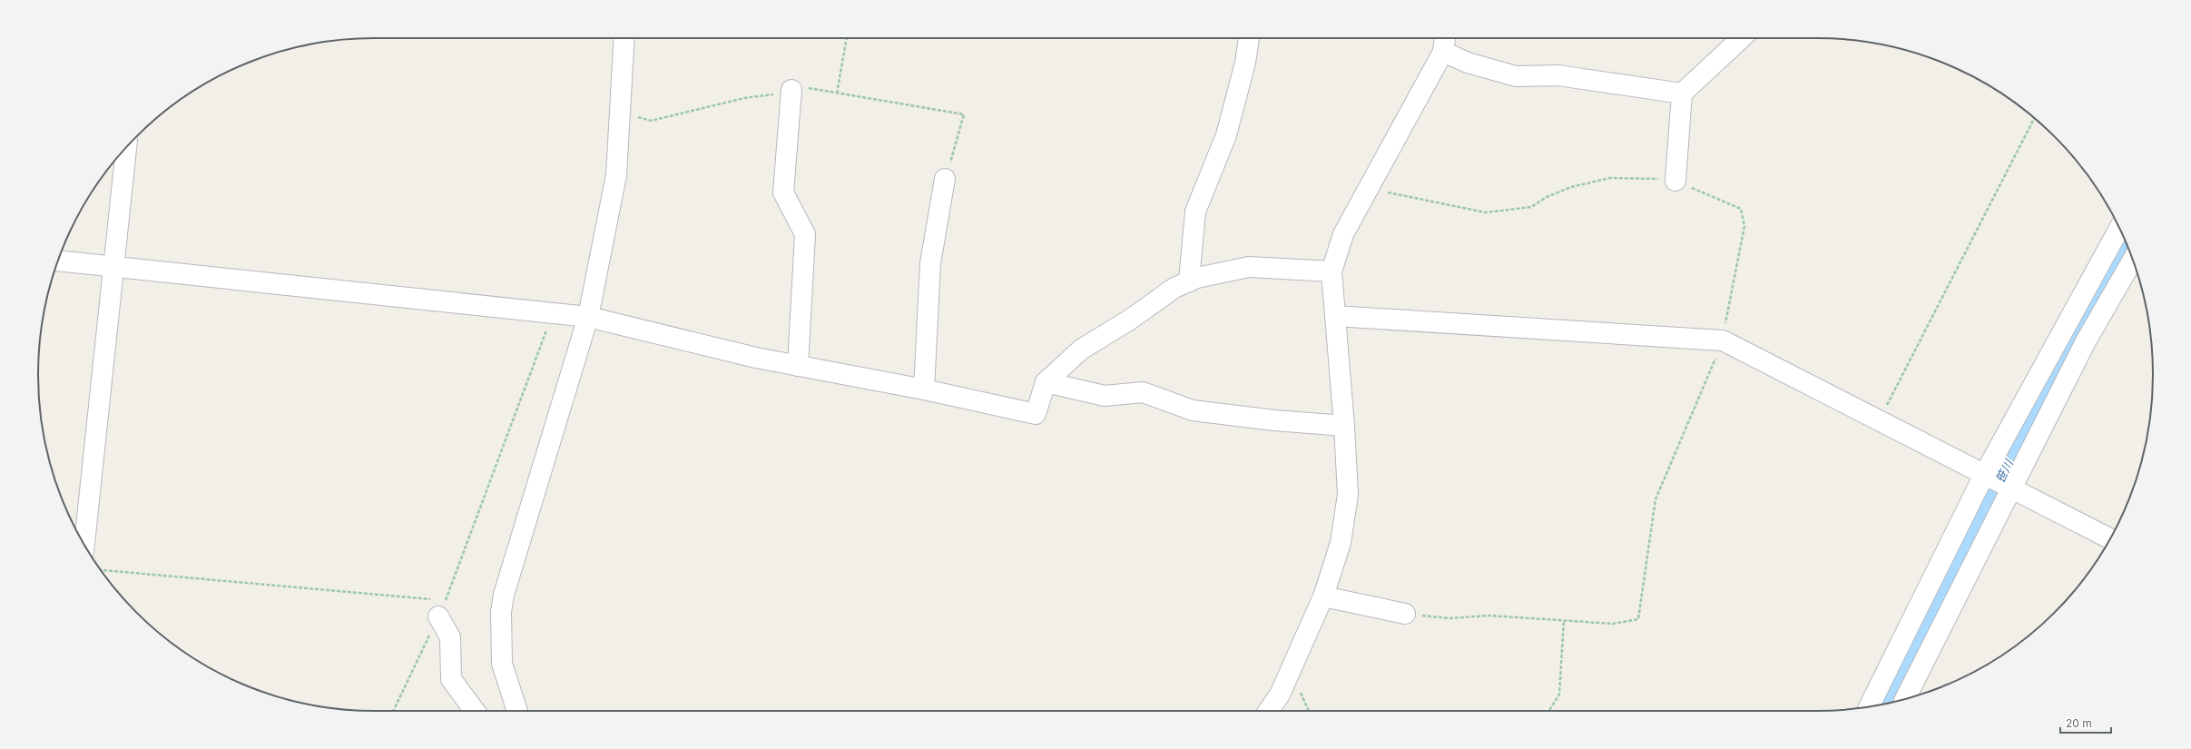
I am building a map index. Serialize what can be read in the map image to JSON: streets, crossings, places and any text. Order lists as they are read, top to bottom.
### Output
{
  "water": ["笹川"],
  "scale_bar": "20 m"
}
